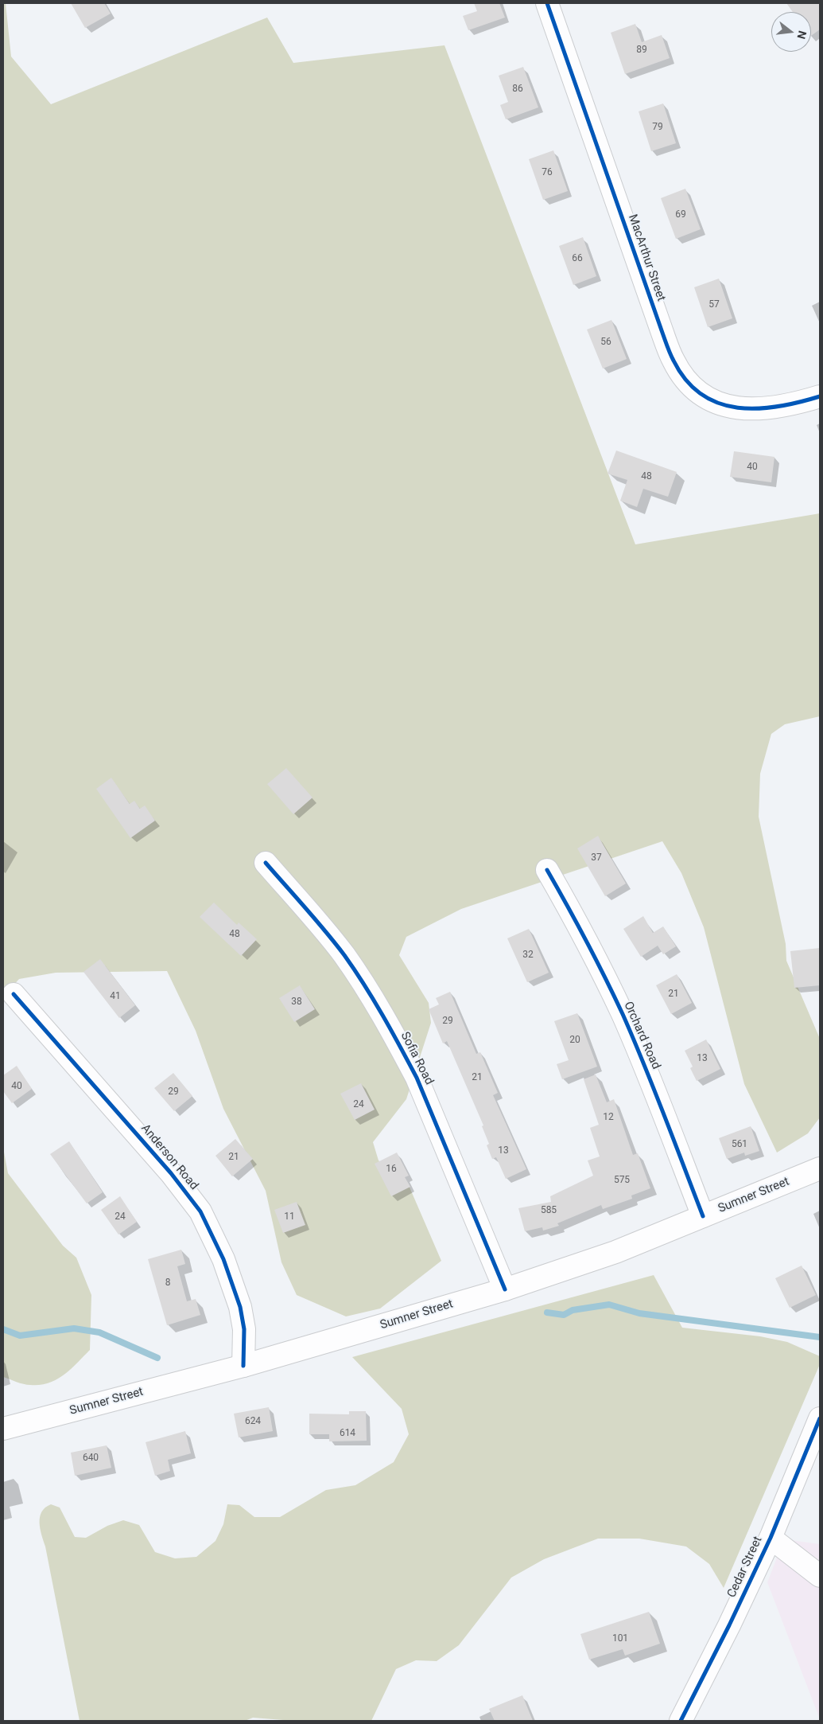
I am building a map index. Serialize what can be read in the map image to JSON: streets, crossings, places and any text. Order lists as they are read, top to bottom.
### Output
{
  "streets": {
    "street": [
      "MacArthur Street",
      "Orchard Road",
      "Sofia Road",
      "Anderson Road",
      "Sumner Street",
      "Cedar Street"
    ]
  },
  "crossings": [
    ["Orchard Road", "Sumner Street"],
    ["Sofia Road", "Sumner Street"],
    ["Anderson Road", "Sumner Street"]
  ],
  "house_numbers": [
    "89",
    "86",
    "79",
    "76",
    "69",
    "66",
    "57",
    "56",
    "40",
    "48",
    "37",
    "48",
    "32",
    "21",
    "41",
    "38",
    "29",
    "20",
    "13",
    "21",
    "40",
    "29",
    "24",
    "12",
    "561",
    "13",
    "21",
    "16",
    "575",
    "585",
    "24",
    "11",
    "8",
    "624",
    "614",
    "640",
    "101"
  ],
  "north": "right"
}
